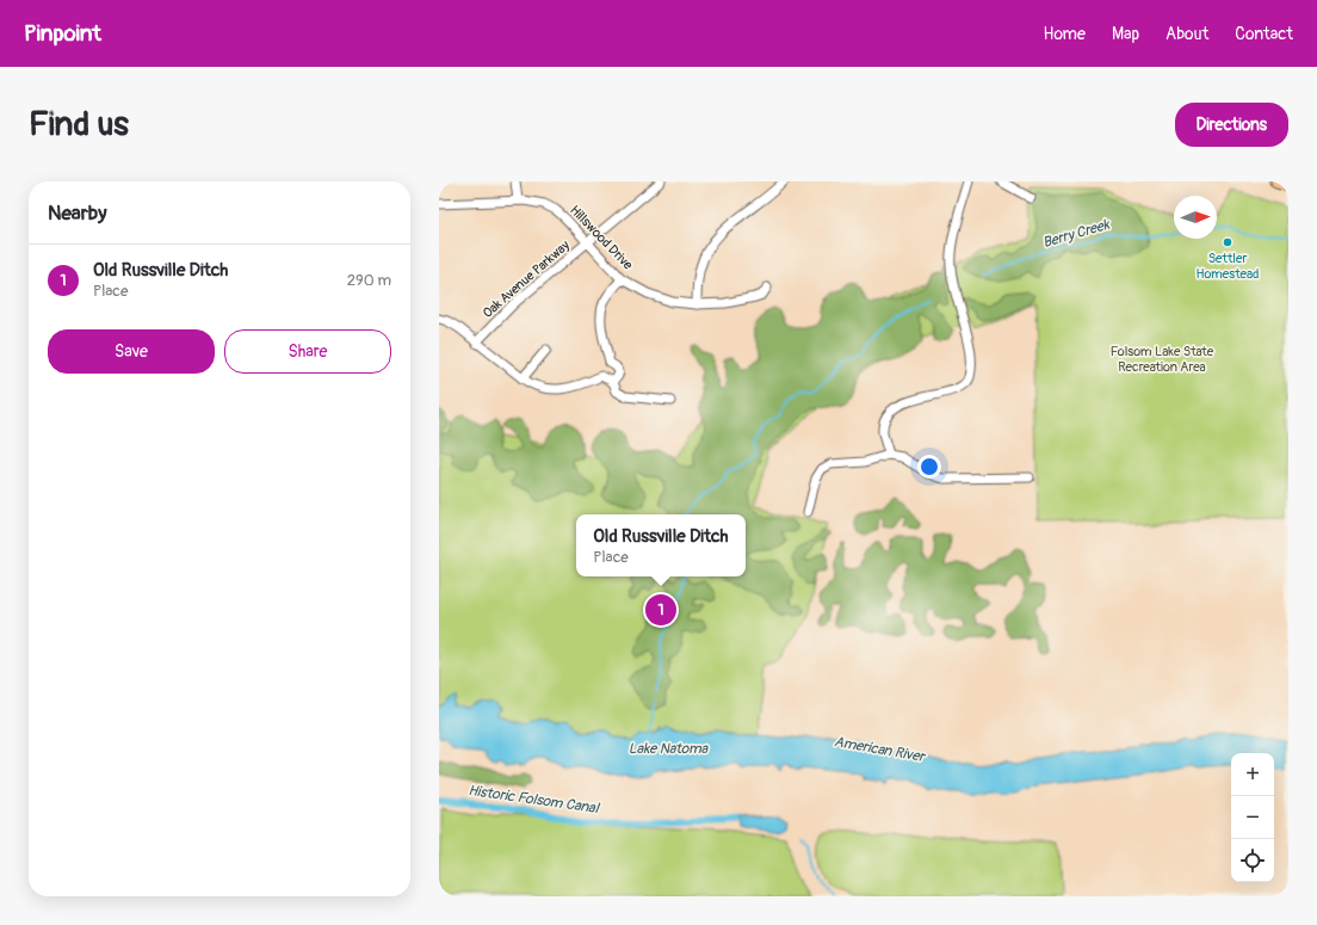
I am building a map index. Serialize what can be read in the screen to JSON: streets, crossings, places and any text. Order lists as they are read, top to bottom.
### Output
{
  "streets": {
    "street": ["Hillswood Drive", "Oak Avenue Parkway"]
  },
  "crossings": [
    ["Hillswood Drive", "Oak Avenue Parkway"]
  ],
  "water": [
    "Berry Creek",
    "Lake Natoma",
    "American River",
    "Historic Folsom Canal"
  ],
  "parks": ["Folsom Lake State Recreation Area"],
  "places": ["Settler Homestead"],
  "north": "right",
  "page": {
    "header": "Pinpoint",
    "nav": [
      "Home",
      "Map",
      "About",
      "Contact"
    ],
    "buttons": [
      "Directions",
      ["Save", "Share"]
    ],
    "title": "Find us",
    "heading": "Nearby",
    "list": [
      {
        "mark": "1",
        "name": "Old Russville Ditch",
        "note": "Place",
        "value": "290 m"
      }
    ],
    "popup": ["Old Russville Ditch", "Place"],
    "pins": "1",
    "map_buttons": ["+", "−"]
  }
}
